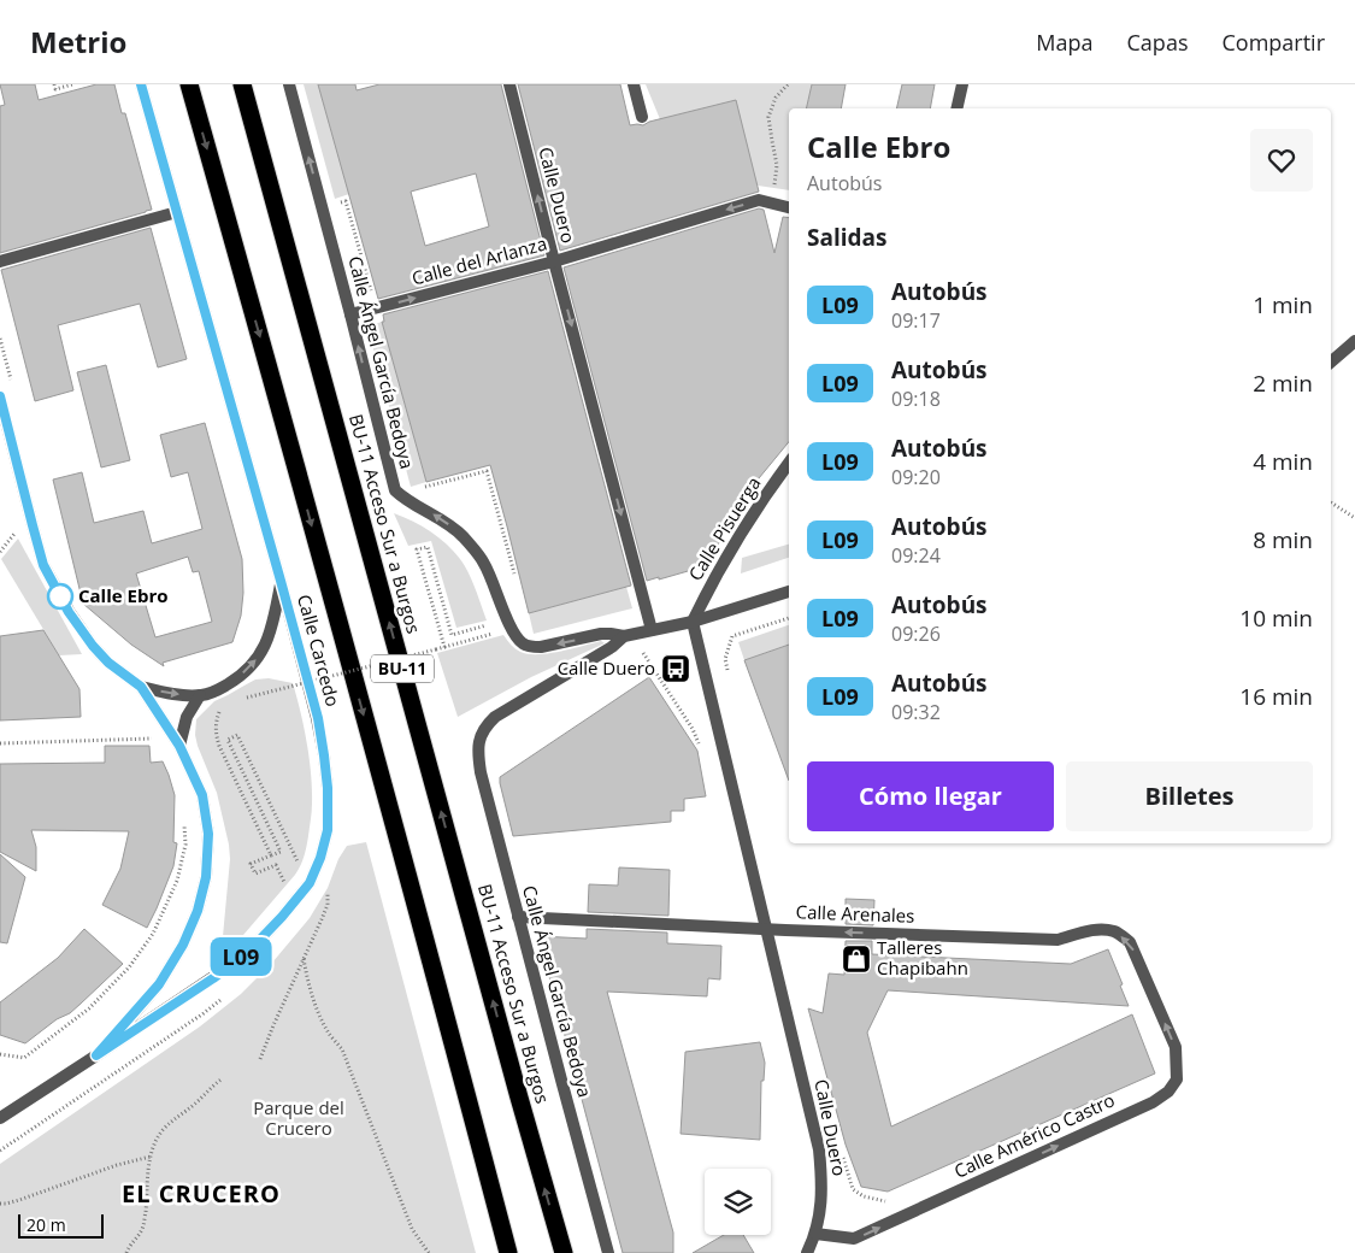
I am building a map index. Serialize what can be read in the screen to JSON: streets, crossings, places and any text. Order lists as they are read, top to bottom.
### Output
{
  "streets": {
    "highway": ["BU-11 Acceso Sur a Burgos", "BU-11"],
    "street": [
      "Calle Duero",
      "Calle del Arlanza",
      "Calle Ángel García Bedoya",
      "Calle Pisuerga",
      "Calle Carcedo",
      "Calle Arenales",
      "Calle Américo Castro"
    ]
  },
  "crossings": [
    ["Calle Duero", "Calle del Arlanza"],
    ["Calle Duero", "Calle Pisuerga"],
    ["Calle Duero", "Calle Arenales"],
    ["Calle Duero", "Calle Américo Castro"],
    ["Calle del Arlanza", "Calle Ángel García Bedoya"],
    ["Calle Ángel García Bedoya", "Calle Arenales"],
    ["Calle Arenales", "Calle Américo Castro"]
  ],
  "one_way": ["Calle Ángel García Bedoya", "Calle Arenales", "Calle Américo Castro"],
  "districts": ["EL CRUCERO"],
  "parks": ["Parque del Crucero"],
  "places": {
    "other": ["Calle Ebro"],
    "bus stop": ["Calle Duero"],
    "shop": ["Talleres Chapibahn"]
  },
  "lines": ["bus line L09"],
  "scale_bar": "20 m",
  "page": {
    "header": "Metrio",
    "nav": ["Mapa", "Capas", "Compartir"],
    "on_map": "L09",
    "heading": [
      ["Calle Ebro", "Autobús"],
      "Salidas"
    ],
    "list": [
      {
        "mark": "L09",
        "name": "Autobús",
        "note": "09:17",
        "value": "1 min"
      },
      {
        "mark": "L09",
        "name": "Autobús",
        "note": "09:18",
        "value": "2 min"
      },
      {
        "mark": "L09",
        "name": "Autobús",
        "note": "09:20",
        "value": "4 min"
      },
      {
        "mark": "L09",
        "name": "Autobús",
        "note": "09:24",
        "value": "8 min"
      },
      {
        "mark": "L09",
        "name": "Autobús",
        "note": "09:26",
        "value": "10 min"
      },
      {
        "mark": "L09",
        "name": "Autobús",
        "note": "09:32",
        "value": "16 min"
      }
    ],
    "buttons": ["Cómo llegar", "Billetes"],
    "scale": "20 m"
  }
}
